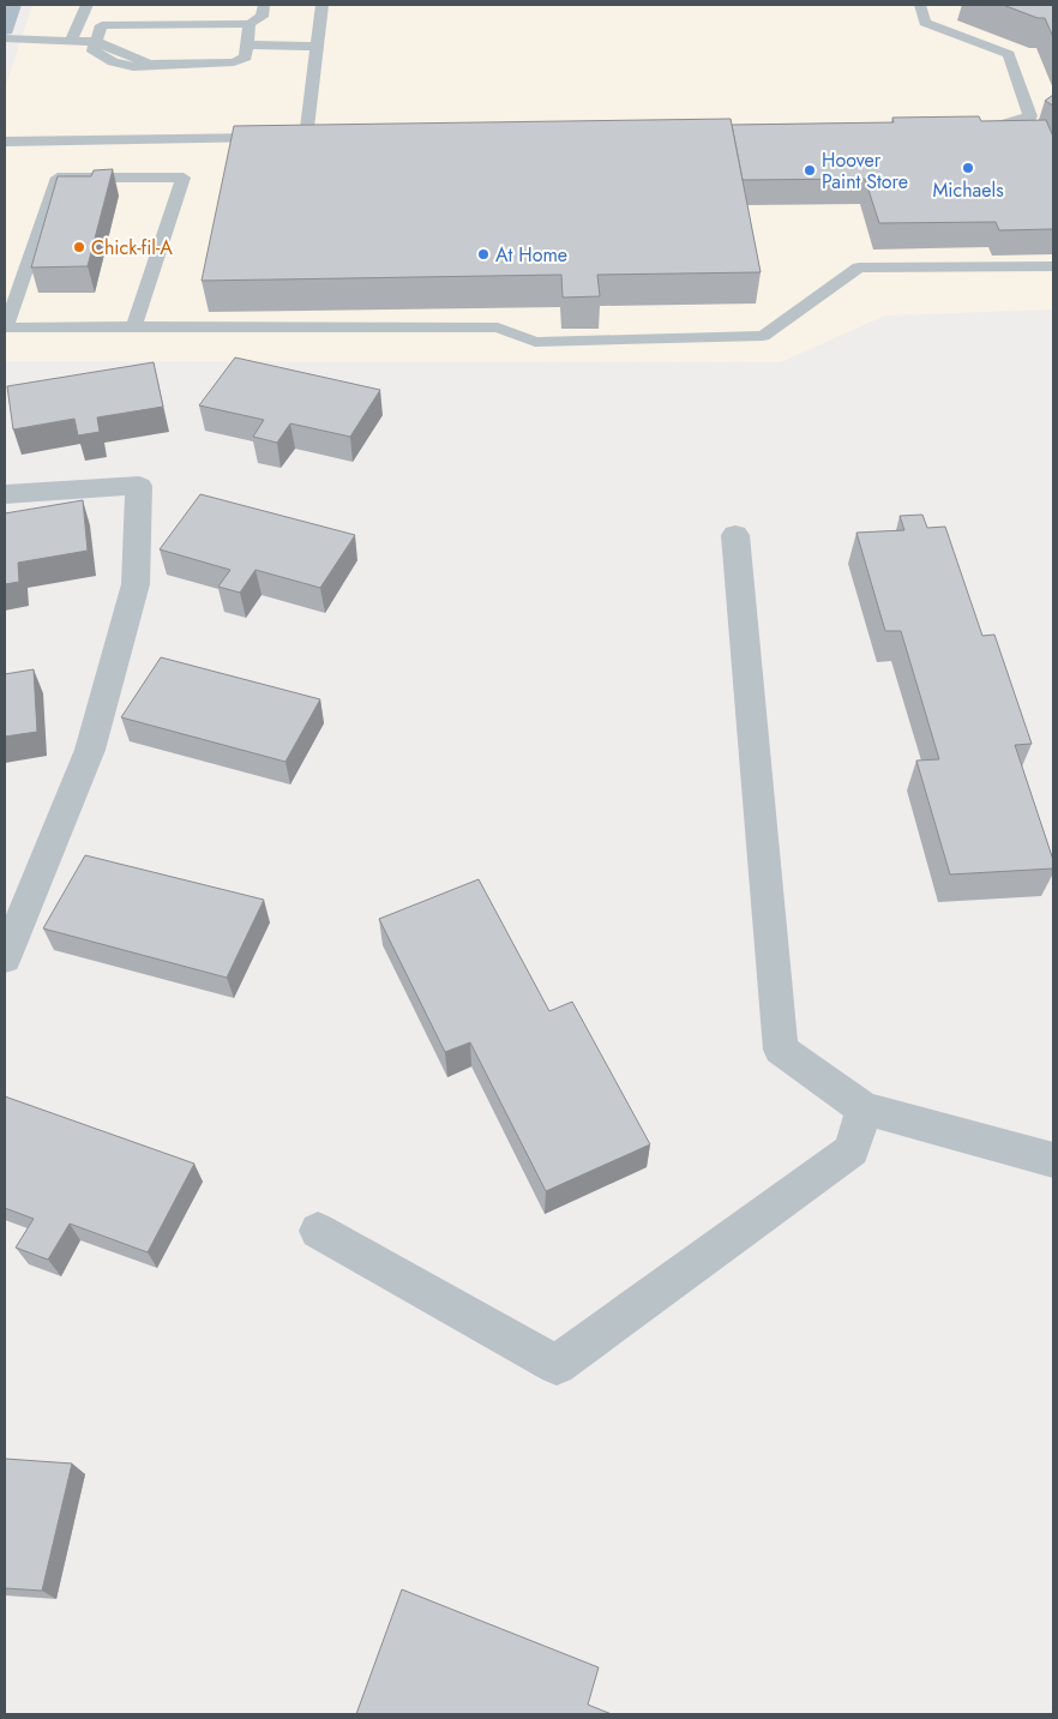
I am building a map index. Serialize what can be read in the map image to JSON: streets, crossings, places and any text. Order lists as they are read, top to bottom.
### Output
{
  "places": [
    "Michaels",
    "Hoover Paint Store",
    "Chick-fil-A",
    "At Home"
  ]
}
